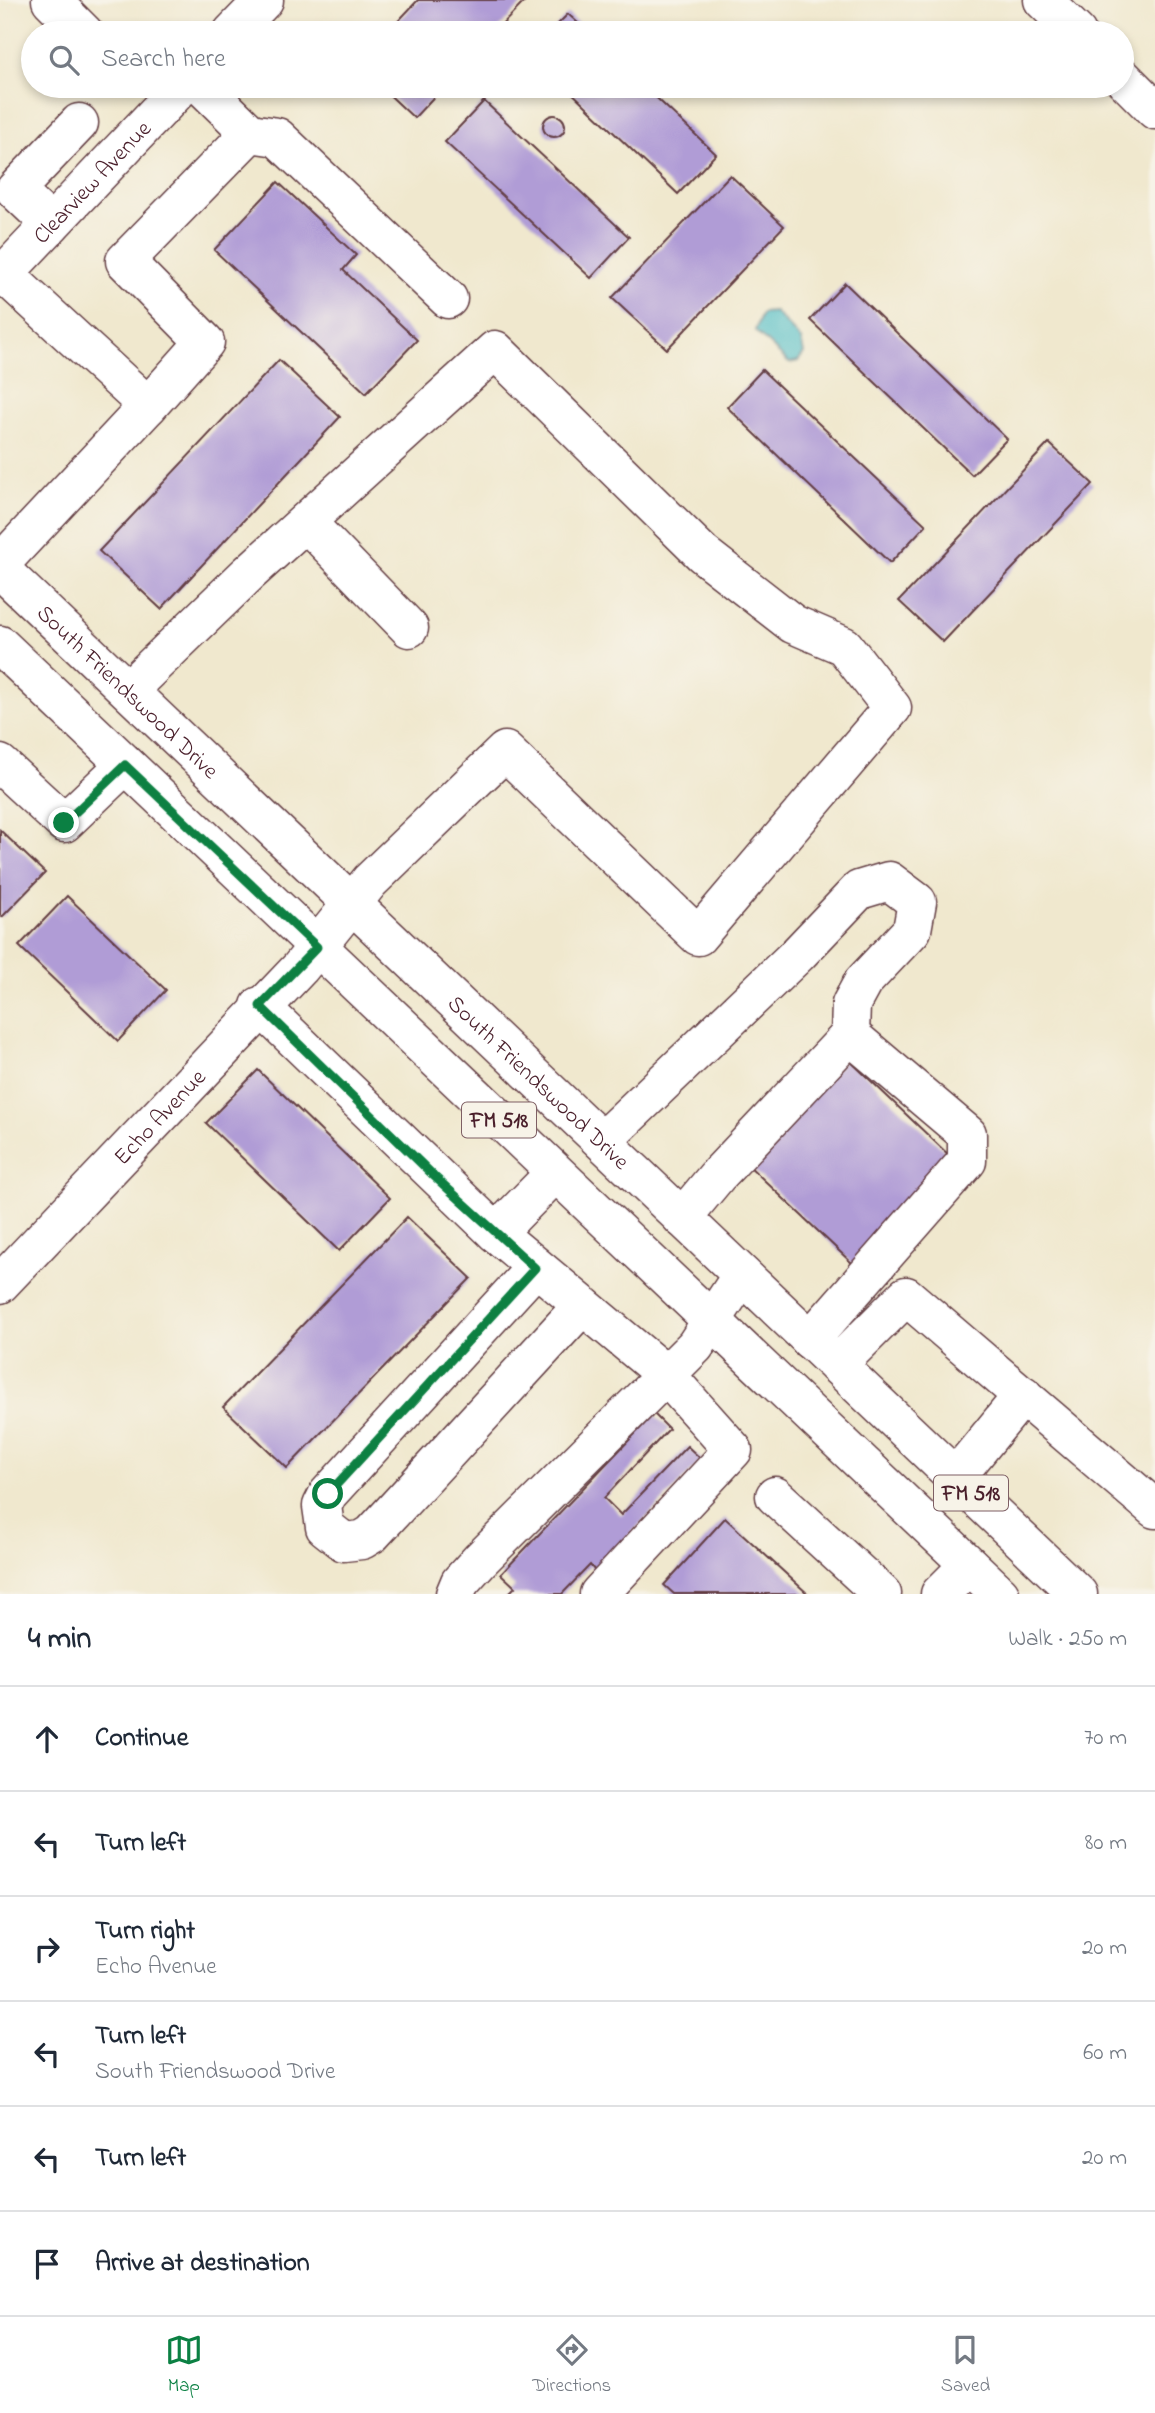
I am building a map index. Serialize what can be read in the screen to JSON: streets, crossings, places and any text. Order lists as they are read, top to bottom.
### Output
{
  "streets": {
    "main road": [
      "Clearview Avenue",
      "South Friendswood Drive",
      "Echo Avenue",
      "FM 518"
    ]
  },
  "crossings": [
    ["South Friendswood Drive", "Echo Avenue"],
    ["Echo Avenue", "FM 518"]
  ],
  "page": {
    "search": "Search here",
    "heading": ["4 min", "Walk · 250 m"],
    "list": [
      ["Continue", "70 m"],
      ["Turn left", "80 m"],
      ["Turn right", "Echo Avenue", "20 m"],
      ["Turn left", "South Friendswood Drive", "60 m"],
      ["Turn left", "20 m"],
      "Arrive at destination"
    ],
    "nav": ["Map", "Directions", "Saved"]
  }
}
